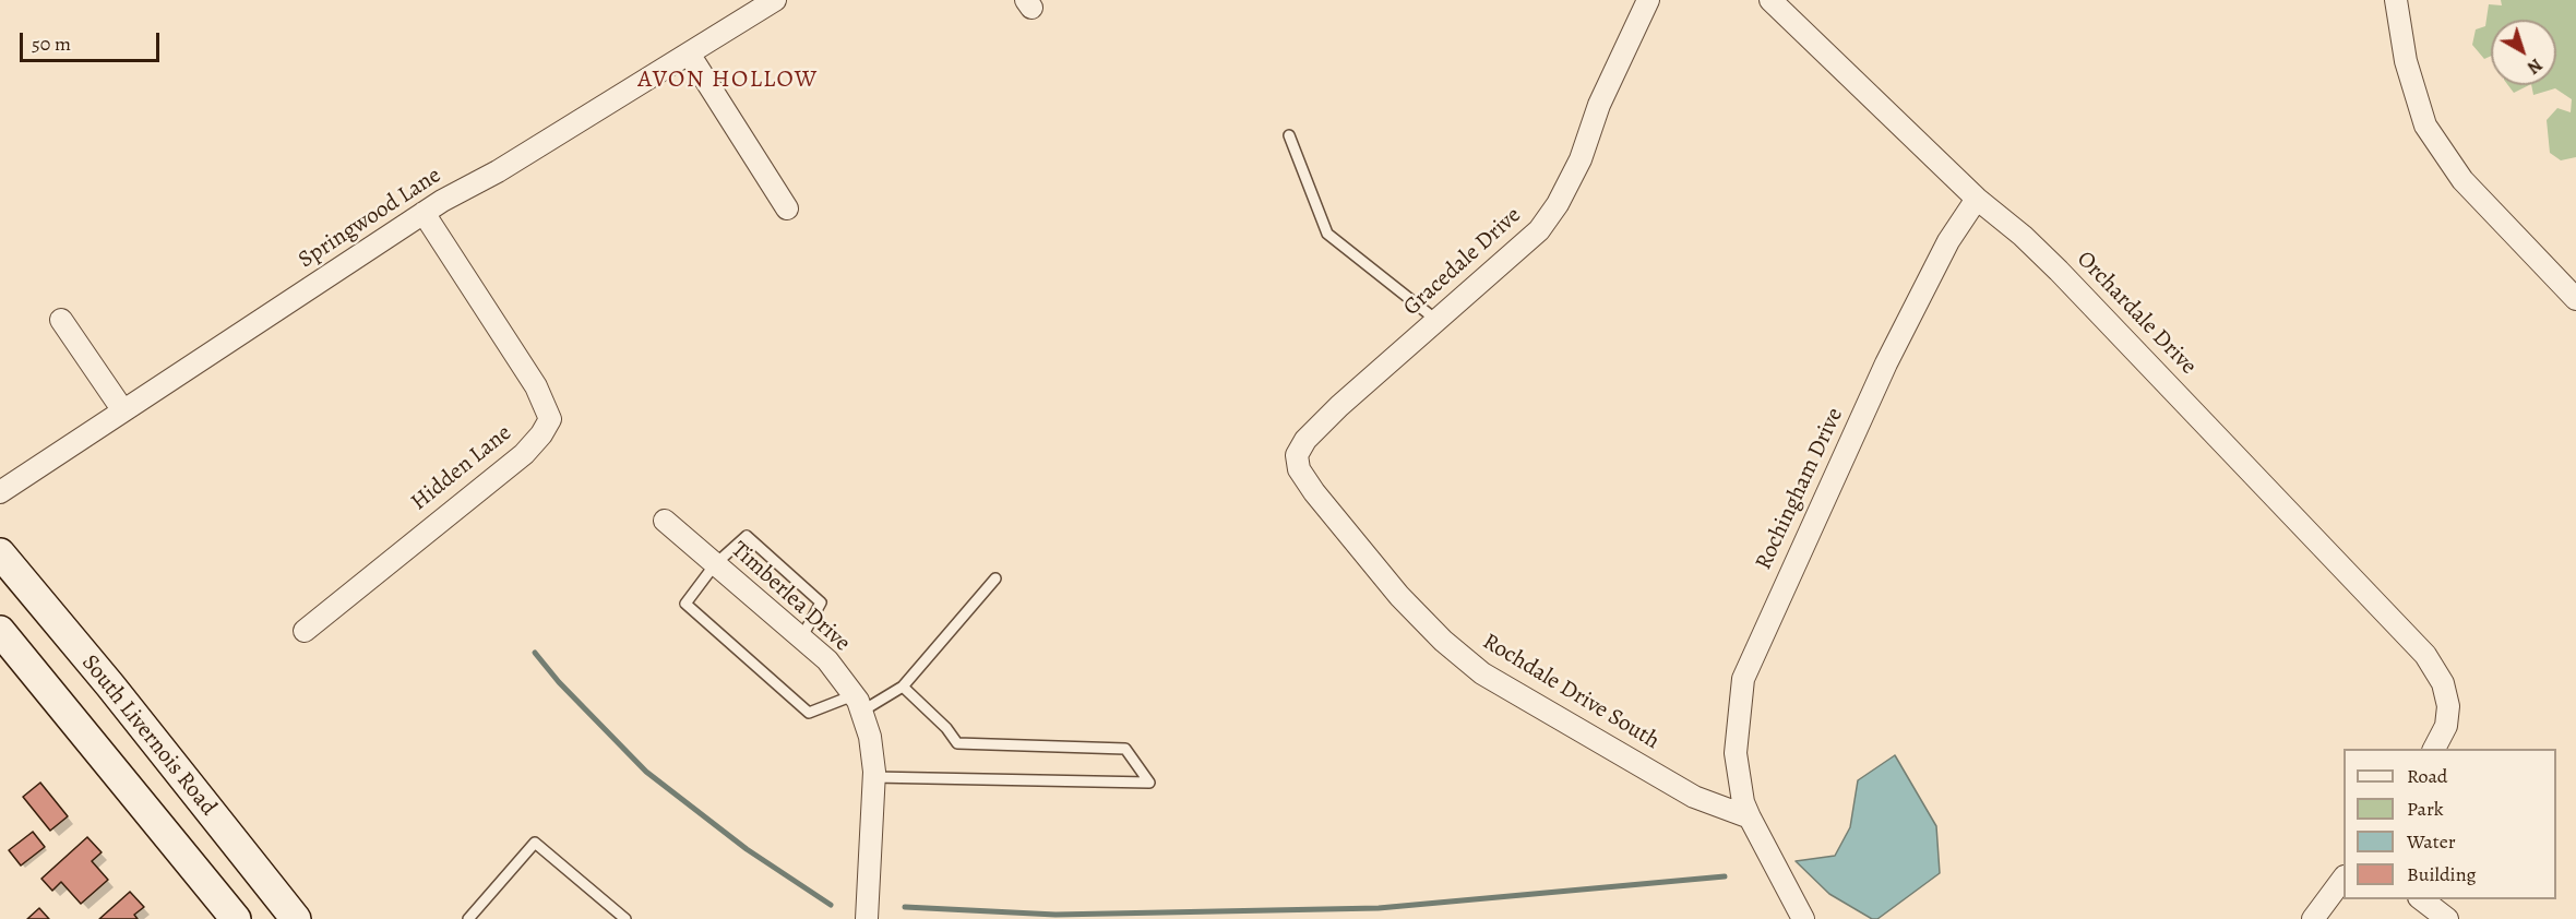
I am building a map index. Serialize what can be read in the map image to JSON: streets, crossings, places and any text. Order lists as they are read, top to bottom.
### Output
{
  "streets": {
    "main road": ["South Livernois Road"],
    "street": [
      "Springwood Lane",
      "Gracedale Drive",
      "Orchardale Drive",
      "Hidden Lane",
      "Rochingham Drive",
      "Timberlea Drive",
      "Rochdale Drive South"
    ]
  },
  "crossings": [
    ["Springwood Lane", "Hidden Lane"],
    ["Gracedale Drive", "Rochdale Drive South"],
    ["Orchardale Drive", "Rochingham Drive"],
    ["Rochingham Drive", "Rochdale Drive South"]
  ],
  "districts": ["AVON HOLLOW"],
  "legend": [
    "Road",
    "Park",
    "Water",
    "Building"
  ],
  "scale_bar": "50 m",
  "north": "bottom right"
}
